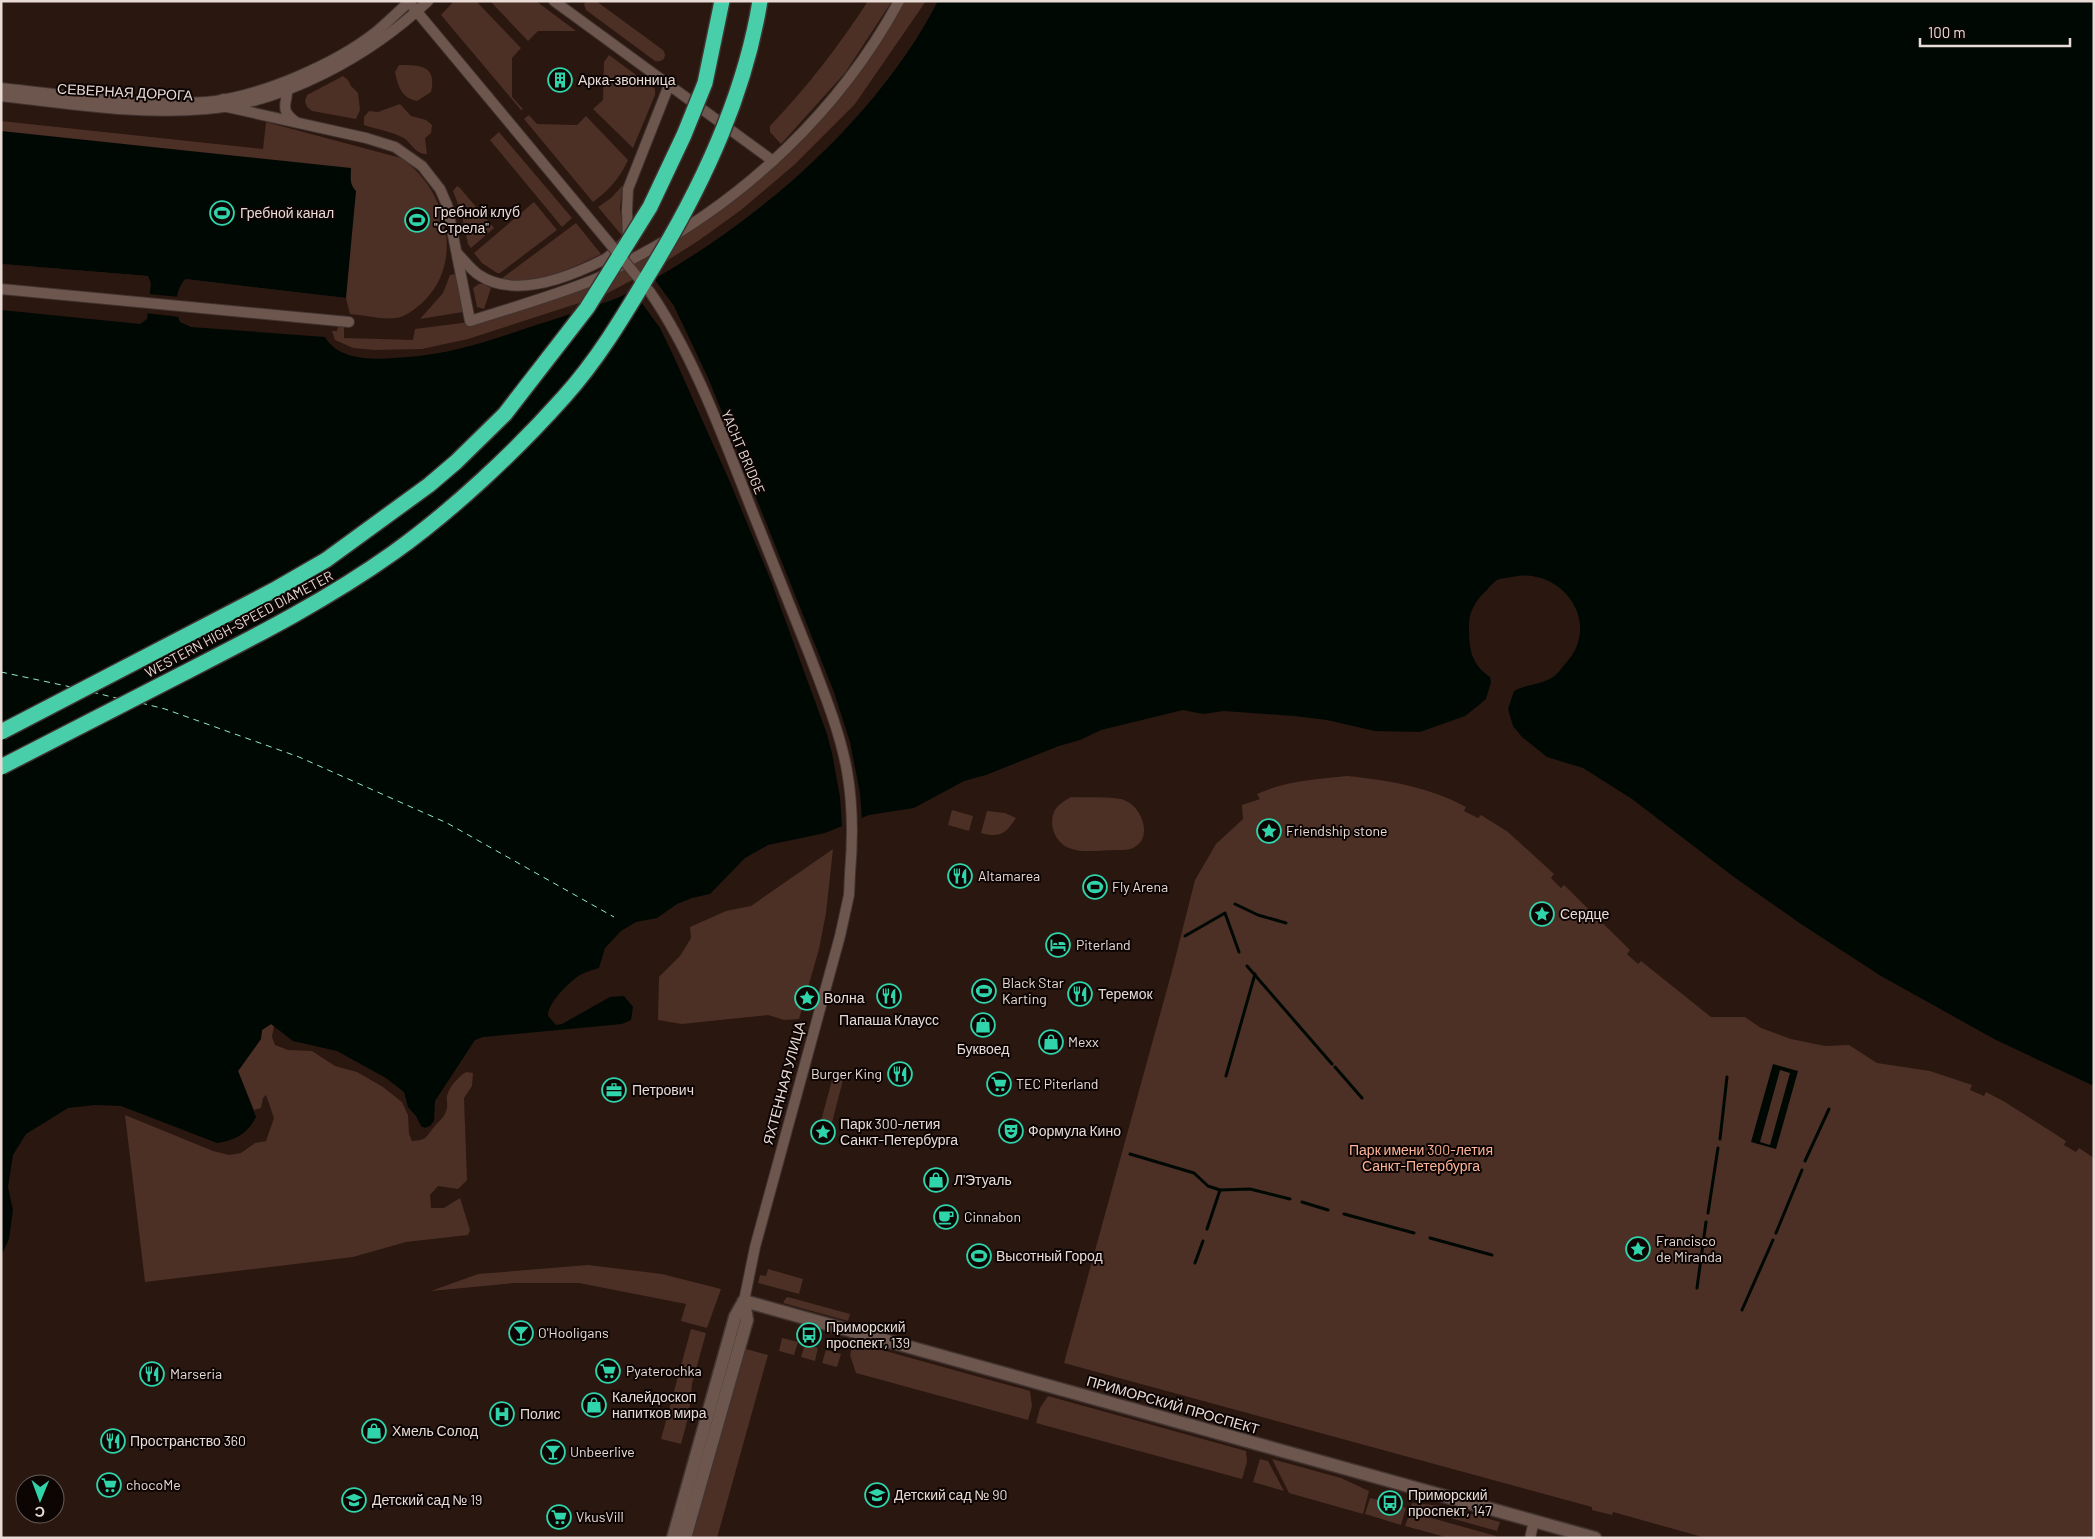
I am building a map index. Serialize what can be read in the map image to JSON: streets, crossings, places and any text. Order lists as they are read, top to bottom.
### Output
{
  "streets": {
    "highway": ["WESTERN HIGH-SPEED DIAMETER"],
    "street": [
      "СЕВЕРНАЯ ДОРОГА",
      "YACHT BRIDGE",
      "ЯХТЕННАЯ УЛИЦА",
      "ПРИМОРСКИЙ ПРОСПЕКТ"
    ]
  },
  "crossings": [
    ["СЕВЕРНАЯ ДОРОГА", "YACHT BRIDGE"],
    ["YACHT BRIDGE", "ЯХТЕННАЯ УЛИЦА"],
    ["ЯХТЕННАЯ УЛИЦА", "ПРИМОРСКИЙ ПРОСПЕКТ"]
  ],
  "parks": ["Парк имени 300-летия Санкт-Петербурга"],
  "places": {
    "building": ["Арка-звонница"],
    "sports": [
      "Гребной канал",
      "Гребной клуб \"Стрела\"",
      "Fly Arena",
      "Black Star Karting",
      "Высотный Город"
    ],
    "place": [
      "Friendship stone",
      "Сердце",
      "Волна",
      "Парк 300-летия Санкт-Петербурга",
      "Francisco de Miranda"
    ],
    "restaurant": [
      "Altamarea",
      "Теремок",
      "Папаша Клаусс",
      "Burger King",
      "Marseria",
      "Пространство 360"
    ],
    "hotel": ["Piterland"],
    "shop": [
      "Буквоед",
      "Mexx",
      "Л'Этуаль",
      "Калейдоскоп напитков мира",
      "Хмель Солод"
    ],
    "supermarket": [
      "TEC Piterland",
      "Pyaterochka",
      "chocoMe",
      "VkusVill"
    ],
    "office": ["Петрович"],
    "theatre": ["Формула Кино"],
    "cafe": ["Cinnabon"],
    "bar": ["O'Hooligans", "Unbeerlive"],
    "bus stop": ["Приморский проспект, 139", "Приморский проспект, 147"],
    "hospital": ["Полис"],
    "school or university": ["Детский сад № 90", "Детский сад № 19"]
  },
  "scale_bar": "100 m",
  "north": "bottom"
}
